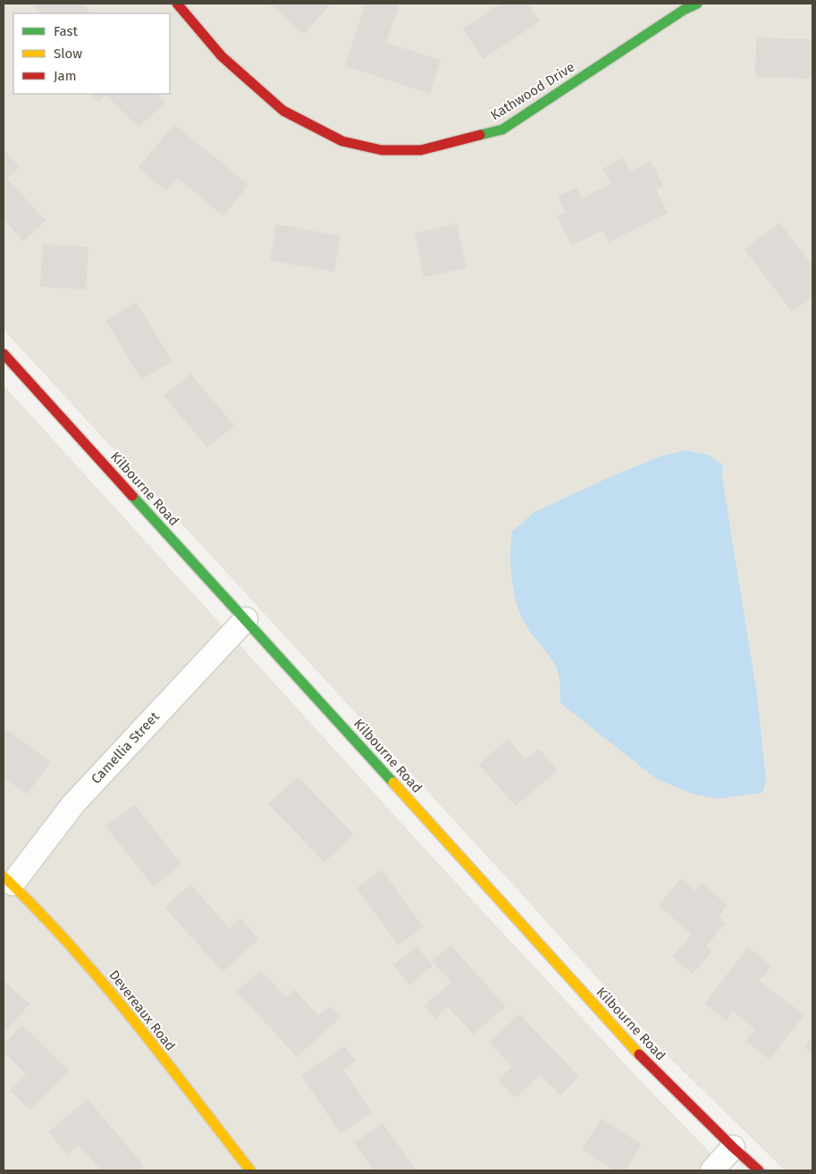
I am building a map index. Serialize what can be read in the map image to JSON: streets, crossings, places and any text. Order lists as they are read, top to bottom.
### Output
{
  "streets": {
    "street": [
      "Kathwood Drive",
      "Kilbourne Road",
      "Camellia Street",
      "Devereaux Road"
    ]
  },
  "crossings": [
    ["Kilbourne Road", "Camellia Street"],
    ["Camellia Street", "Devereaux Road"]
  ],
  "legend": ["Fast", "Slow", "Jam"]
}
